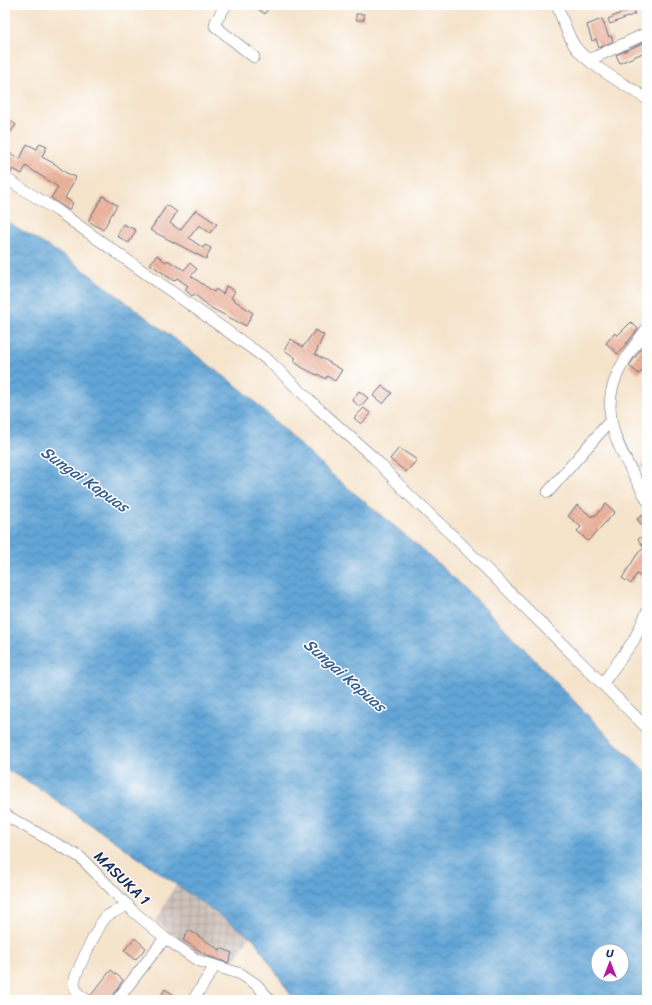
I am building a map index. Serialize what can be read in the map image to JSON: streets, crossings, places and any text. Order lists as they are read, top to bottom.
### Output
{
  "streets": {
    "street": ["MASUKA 1"]
  },
  "water": ["Sungai Kapuas"],
  "north": "top"
}
